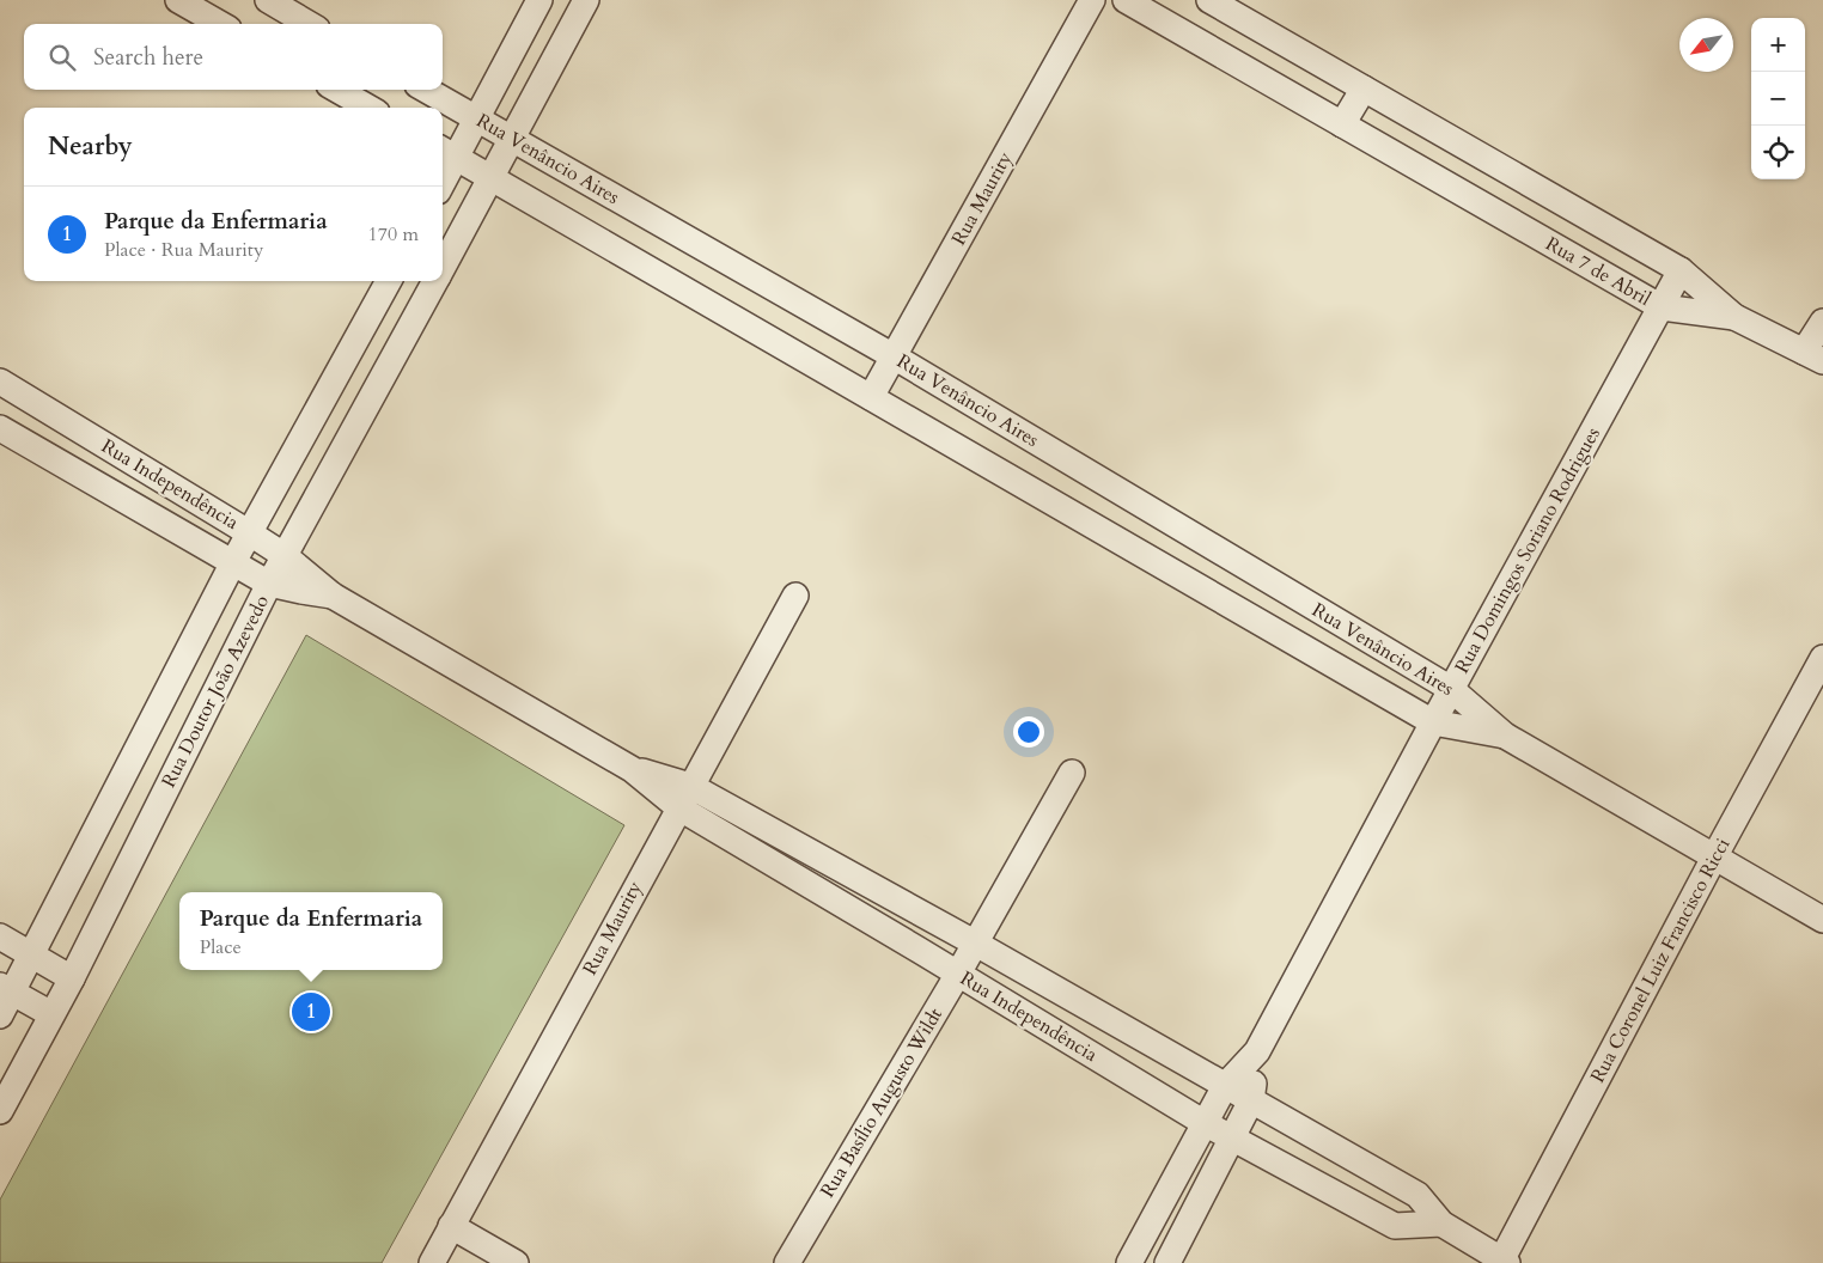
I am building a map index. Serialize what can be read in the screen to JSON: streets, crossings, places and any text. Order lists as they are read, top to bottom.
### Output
{
  "streets": {
    "street": [
      "Rua Venâncio Aires",
      "Rua Maurity",
      "Rua 7 de Abril",
      "Rua Independência",
      "Rua Domingos Soriano Rodrigues",
      "Rua Doutor João Azevedo",
      "Rua Coronel Luiz Francisco Ricci",
      "Rua Basílio Augusto Wildt"
    ]
  },
  "crossings": [
    ["Rua Venâncio Aires", "Rua Maurity"],
    ["Rua Venâncio Aires", "Rua Domingos Soriano Rodrigues"],
    ["Rua Venâncio Aires", "Rua Doutor João Azevedo"],
    ["Rua Venâncio Aires", "Rua Coronel Luiz Francisco Ricci"],
    ["Rua Maurity", "Rua Independência"],
    ["Rua 7 de Abril", "Rua Domingos Soriano Rodrigues"],
    ["Rua Independência", "Rua Domingos Soriano Rodrigues"],
    ["Rua Independência", "Rua Doutor João Azevedo"],
    ["Rua Independência", "Rua Coronel Luiz Francisco Ricci"],
    ["Rua Independência", "Rua Basílio Augusto Wildt"]
  ],
  "north": "bottom left",
  "page": {
    "map_buttons": ["+", "−"],
    "search": "Search here",
    "heading": "Nearby",
    "list": [
      {
        "mark": "1",
        "name": "Parque da Enfermaria",
        "note": "Place · Rua Maurity",
        "value": "170 m"
      }
    ],
    "popup": ["Parque da Enfermaria", "Place"],
    "pins": "1"
  }
}
